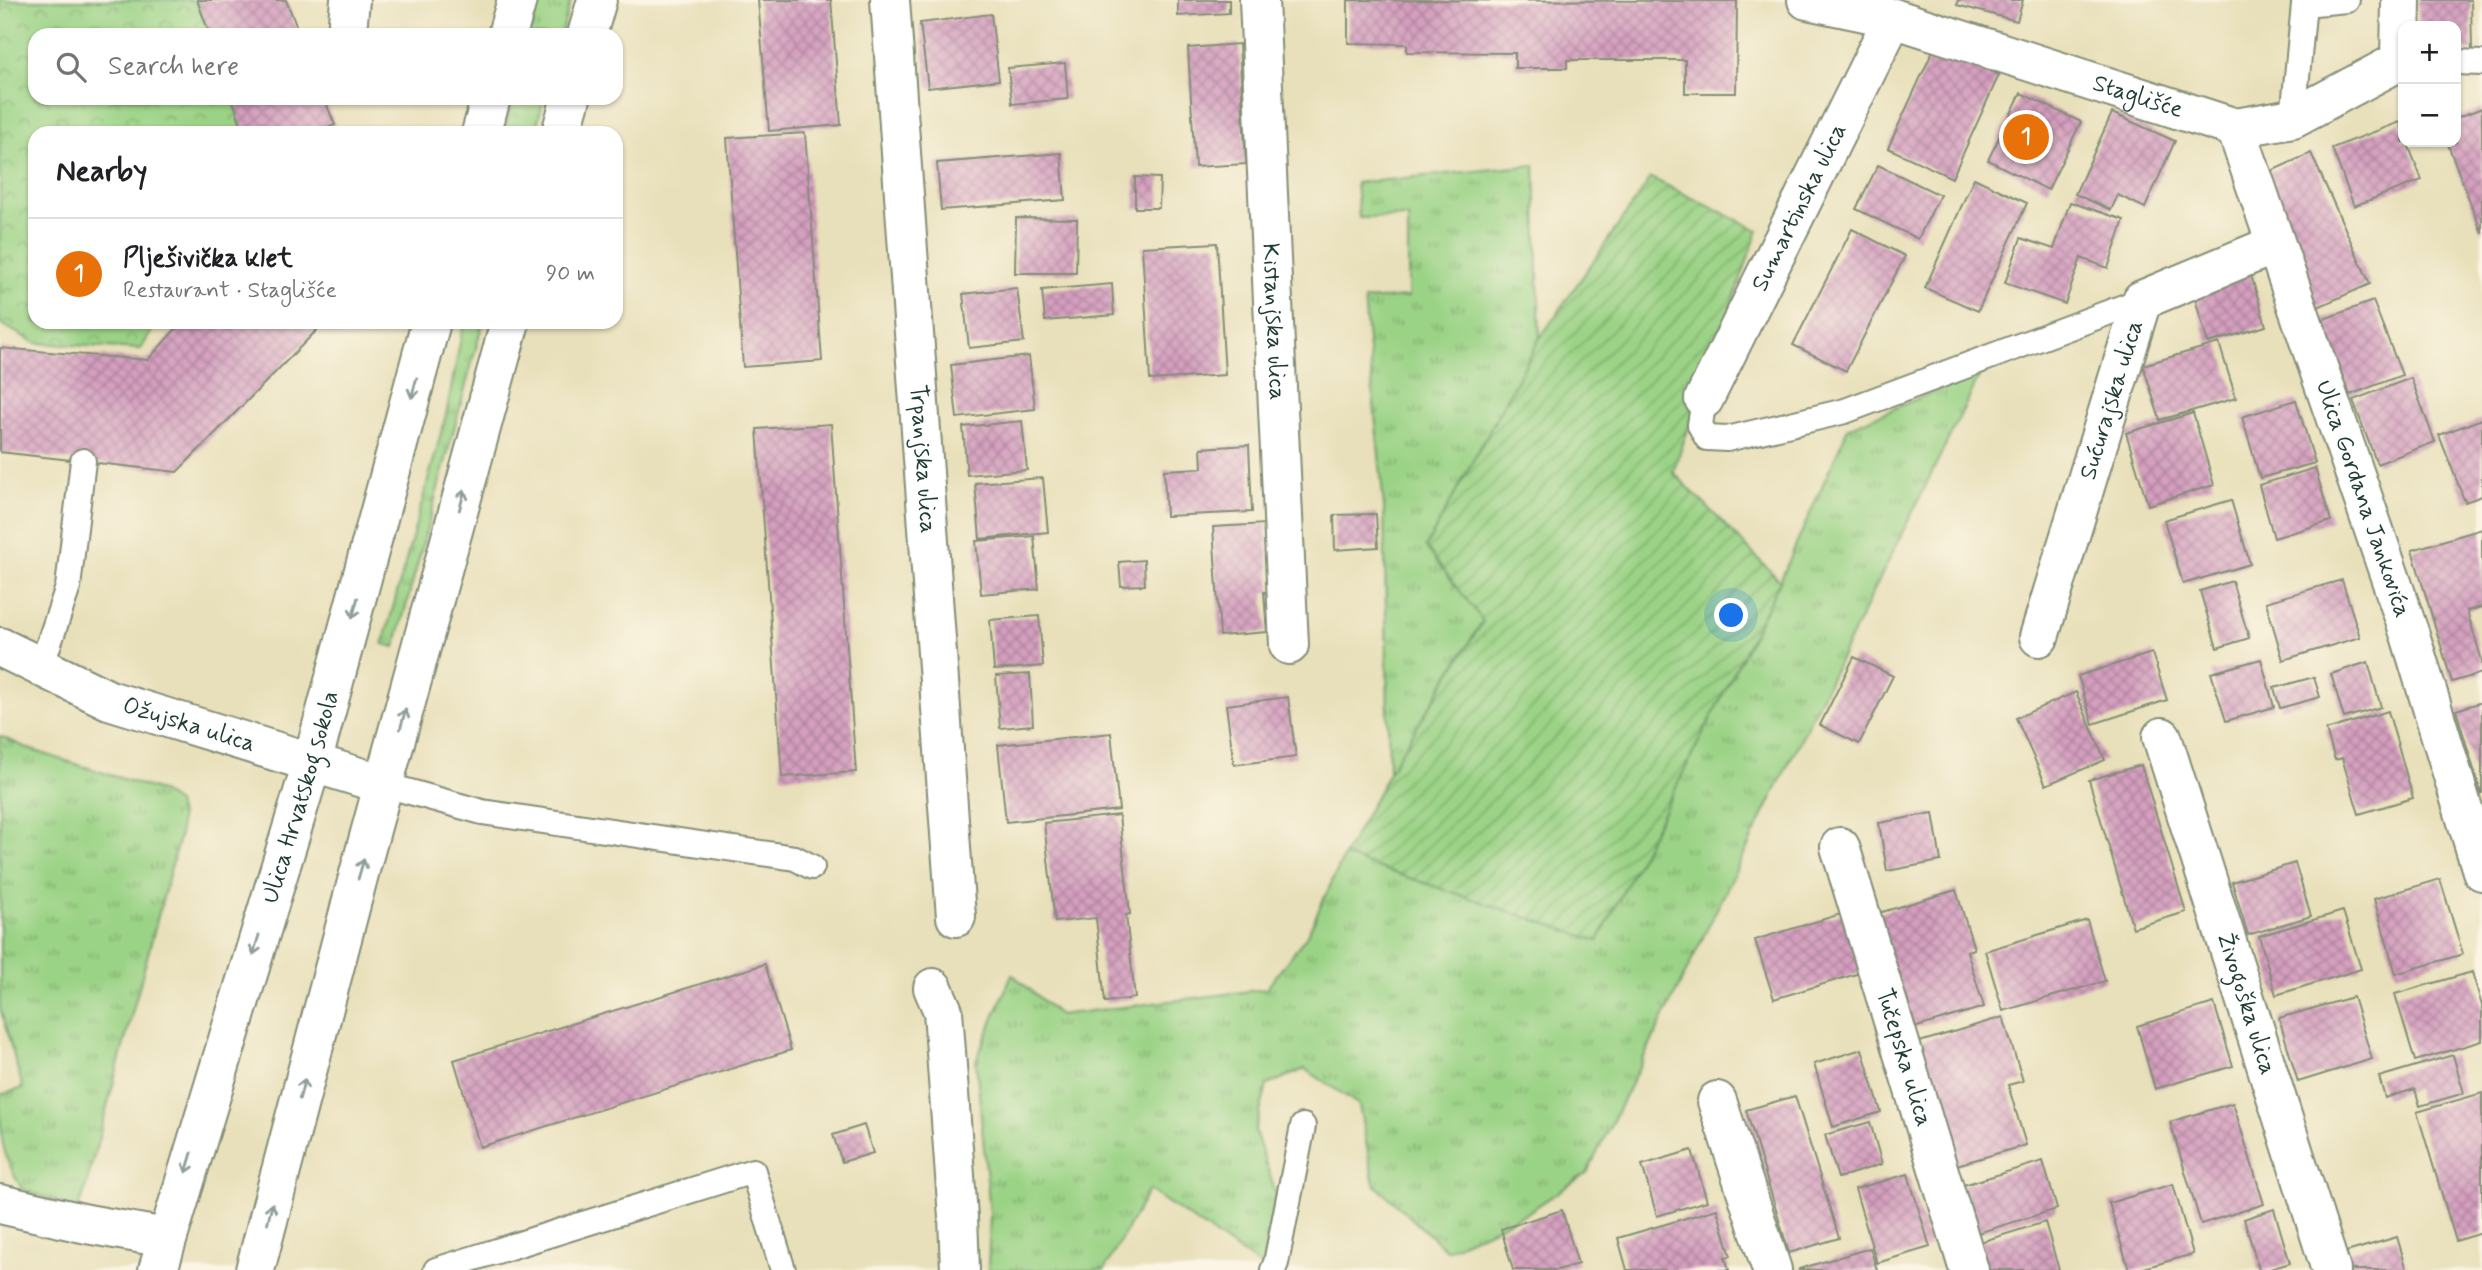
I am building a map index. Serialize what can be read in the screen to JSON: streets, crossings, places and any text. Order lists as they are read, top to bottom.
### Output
{
  "streets": {
    "street": [
      "Staglišće",
      "Sumartinska ulica",
      "Kistanjska ulica",
      "Sućurajska ulica",
      "Trpanjska ulica",
      "Ulica Gordana Jankovića",
      "Ožujska ulica",
      "Ulica Hrvatskog sokola",
      "Živogoška ulica",
      "Tučepska ulica"
    ]
  },
  "crossings": [
    ["Staglišće", "Sumartinska ulica"],
    ["Staglišće", "Ulica Gordana Jankovića"],
    ["Sućurajska ulica", "Ulica Gordana Jankovića"],
    ["Ožujska ulica", "Ulica Hrvatskog sokola"]
  ],
  "page": {
    "map_buttons": ["+", "−"],
    "search": "Search here",
    "pins": "1",
    "heading": "Nearby",
    "list": [
      {
        "mark": "1",
        "name": "Plješivička klet",
        "note": "Restaurant · Staglišće",
        "value": "90 m"
      }
    ]
  }
}
